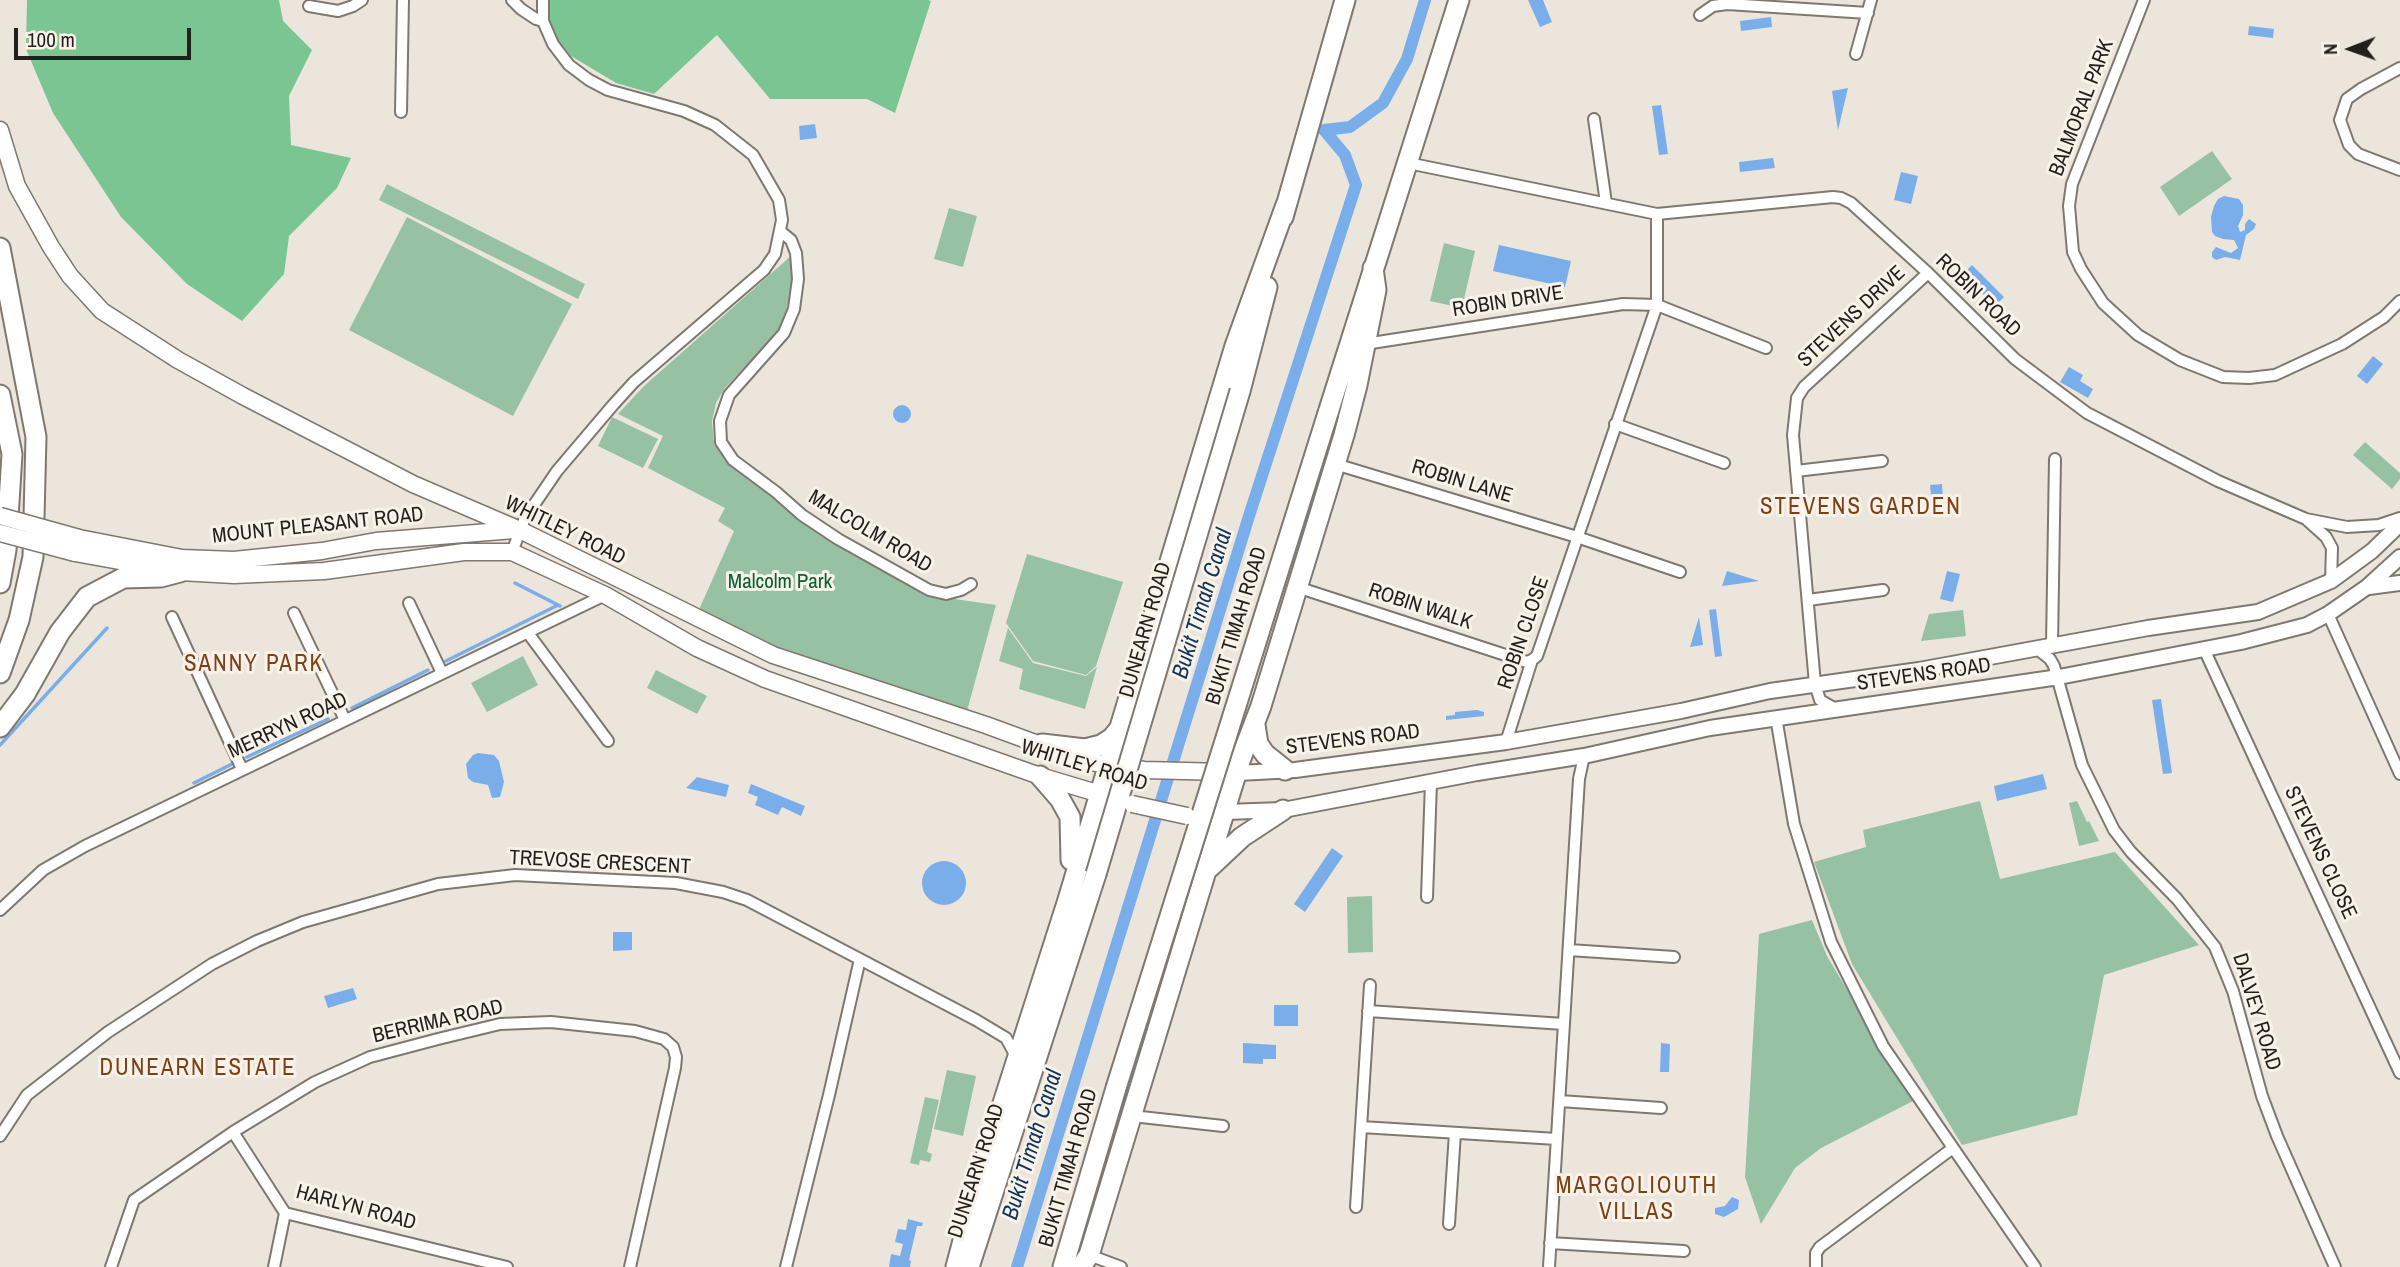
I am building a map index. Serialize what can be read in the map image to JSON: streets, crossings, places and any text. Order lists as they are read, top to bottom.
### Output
{
  "streets": {
    "highway": ["BUKIT TIMAH ROAD", "DUNEARN ROAD"],
    "main road": ["MOUNT PLEASANT ROAD", "WHITLEY ROAD", "STEVENS ROAD"],
    "street": [
      "BALMORAL PARK",
      "ROBIN ROAD",
      "ROBIN DRIVE",
      "STEVENS DRIVE",
      "ROBIN LANE",
      "MALCOLM ROAD",
      "ROBIN WALK",
      "ROBIN CLOSE",
      "MERRYN ROAD",
      "STEVENS CLOSE",
      "TREVOSE CRESCENT",
      "DALVEY ROAD",
      "BERRIMA ROAD",
      "HARLYN ROAD"
    ]
  },
  "crossings": [
    ["ROBIN ROAD", "STEVENS DRIVE"],
    ["ROBIN ROAD", "BUKIT TIMAH ROAD"],
    ["ROBIN ROAD", "ROBIN CLOSE"],
    ["ROBIN ROAD", "STEVENS ROAD"],
    ["ROBIN DRIVE", "ROBIN CLOSE"],
    ["STEVENS DRIVE", "STEVENS ROAD"],
    ["ROBIN LANE", "ROBIN CLOSE"],
    ["MOUNT PLEASANT ROAD", "WHITLEY ROAD"],
    ["MOUNT PLEASANT ROAD", "MALCOLM ROAD"],
    ["WHITLEY ROAD", "MALCOLM ROAD"],
    ["WHITLEY ROAD", "STEVENS ROAD"],
    ["WHITLEY ROAD", "MERRYN ROAD"],
    ["ROBIN WALK", "ROBIN CLOSE"],
    ["ROBIN CLOSE", "STEVENS ROAD"],
    ["STEVENS ROAD", "STEVENS CLOSE"],
    ["STEVENS ROAD", "DALVEY ROAD"],
    ["BERRIMA ROAD", "HARLYN ROAD"]
  ],
  "districts": [
    "STEVENS GARDEN",
    "SANNY PARK",
    "DUNEARN ESTATE",
    "MARGOLIOUTH VILLAS"
  ],
  "water": ["Bukit Timah Canal"],
  "parks": ["Malcolm Park"],
  "scale_bar": "100 m",
  "north": "left"
}
